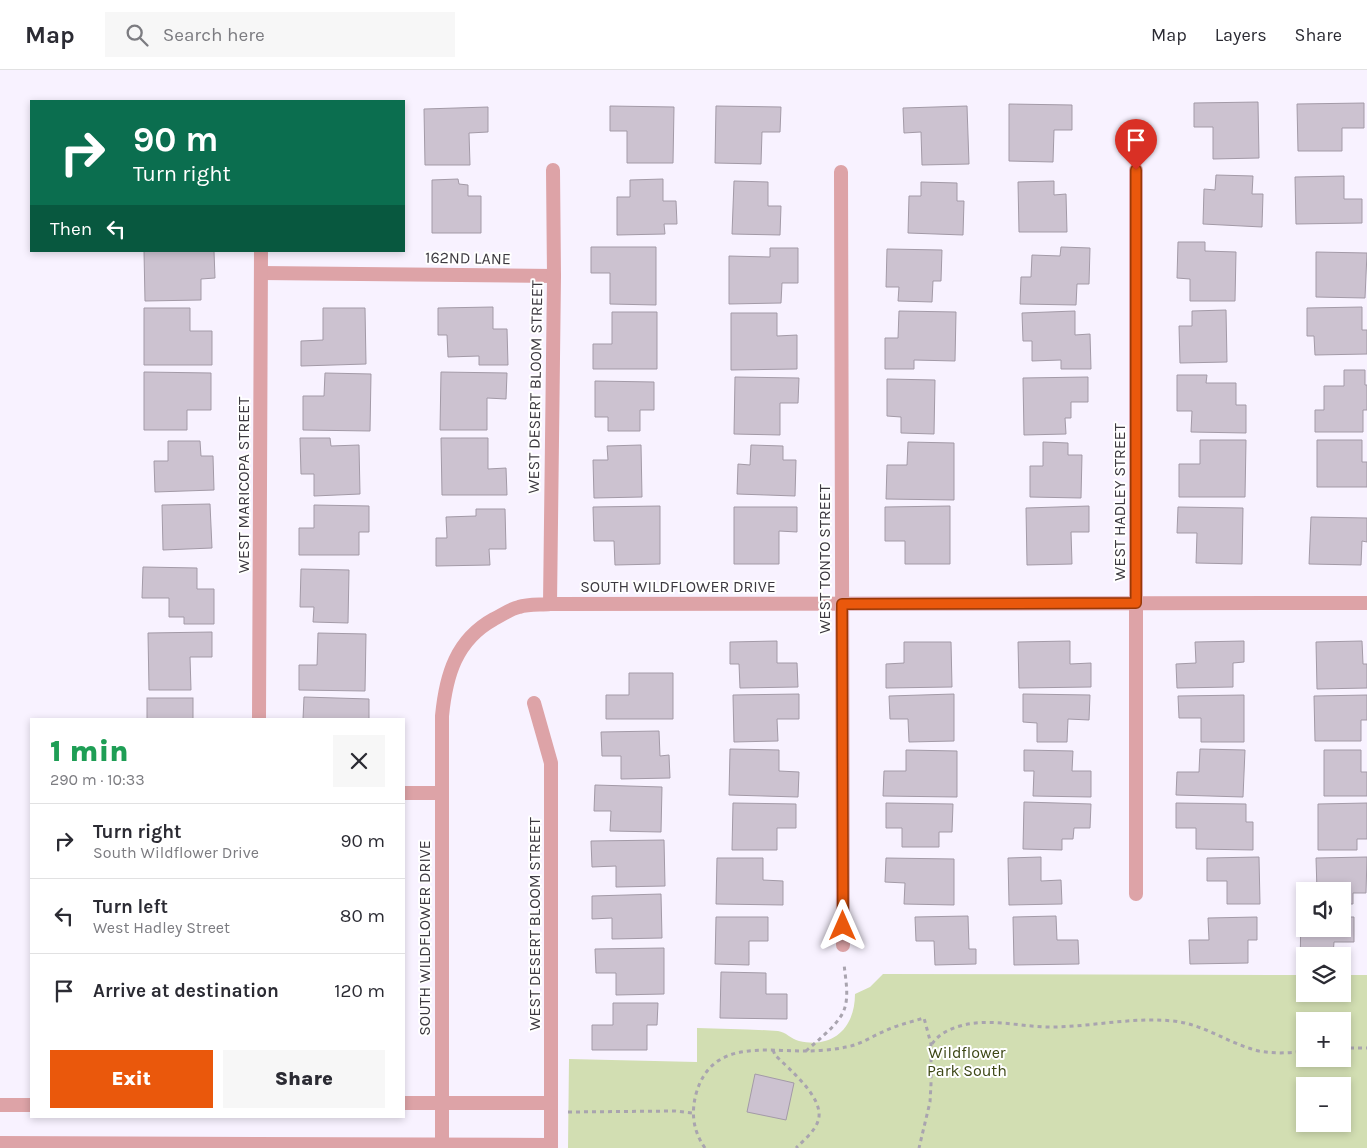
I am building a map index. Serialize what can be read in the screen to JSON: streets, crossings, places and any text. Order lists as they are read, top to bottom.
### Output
{
  "streets": {
    "street": [
      "162ND LANE",
      "WEST DESERT BLOOM STREET",
      "WEST MARICOPA STREET",
      "WEST HADLEY STREET",
      "WEST TONTO STREET",
      "SOUTH WILDFLOWER DRIVE"
    ]
  },
  "crossings": [
    ["162ND LANE", "WEST DESERT BLOOM STREET"],
    ["162ND LANE", "WEST MARICOPA STREET"],
    ["WEST DESERT BLOOM STREET", "SOUTH WILDFLOWER DRIVE"],
    ["WEST HADLEY STREET", "SOUTH WILDFLOWER DRIVE"],
    ["WEST TONTO STREET", "SOUTH WILDFLOWER DRIVE"]
  ],
  "parks": ["Wildflower Park South"],
  "page": {
    "header": "Map",
    "search": "Search here",
    "nav": ["Map", "Layers", "Share"],
    "turn": ["90 m", "Turn right"],
    "then": "Then",
    "heading": ["1 min", "290 m · 10:33"],
    "list": [
      {
        "name": "Turn right",
        "note": "South Wildflower Drive",
        "value": "90 m"
      },
      {
        "name": "Turn left",
        "note": "West Hadley Street",
        "value": "80 m"
      },
      {
        "name": "Arrive at destination",
        "value": "120 m"
      }
    ],
    "map_buttons": ["+", "−"],
    "buttons": ["Exit", "Share"]
  }
}
